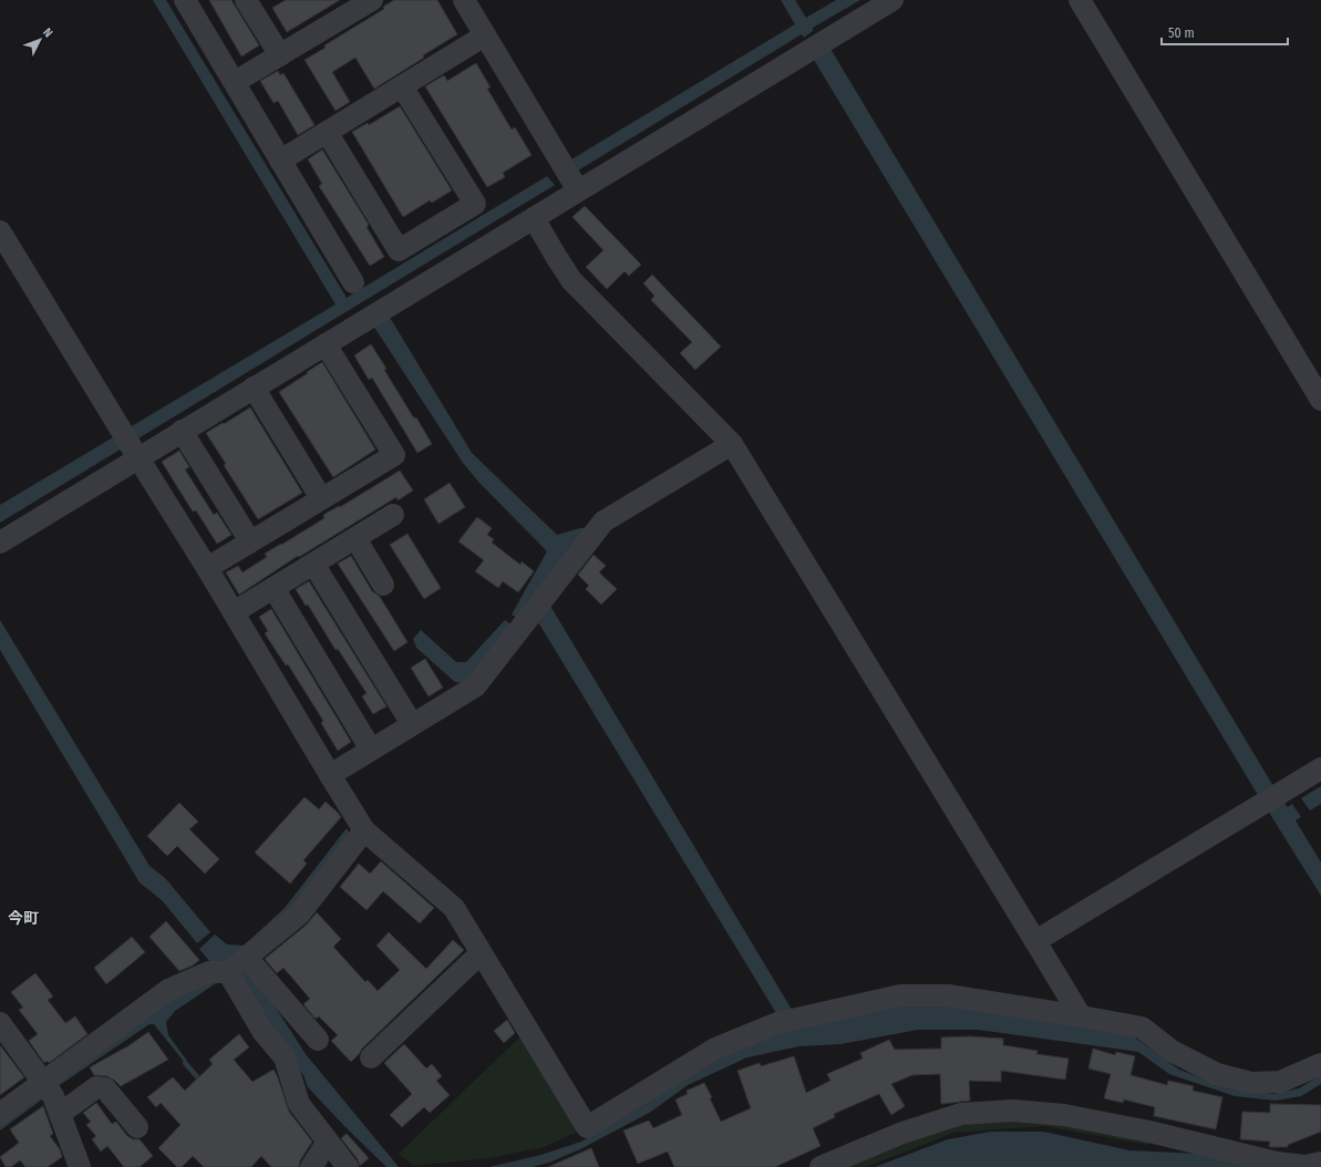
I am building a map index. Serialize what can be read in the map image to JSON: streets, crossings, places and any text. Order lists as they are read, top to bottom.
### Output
{
  "districts": ["今町"],
  "scale_bar": "50 m",
  "north": "top right"
}
